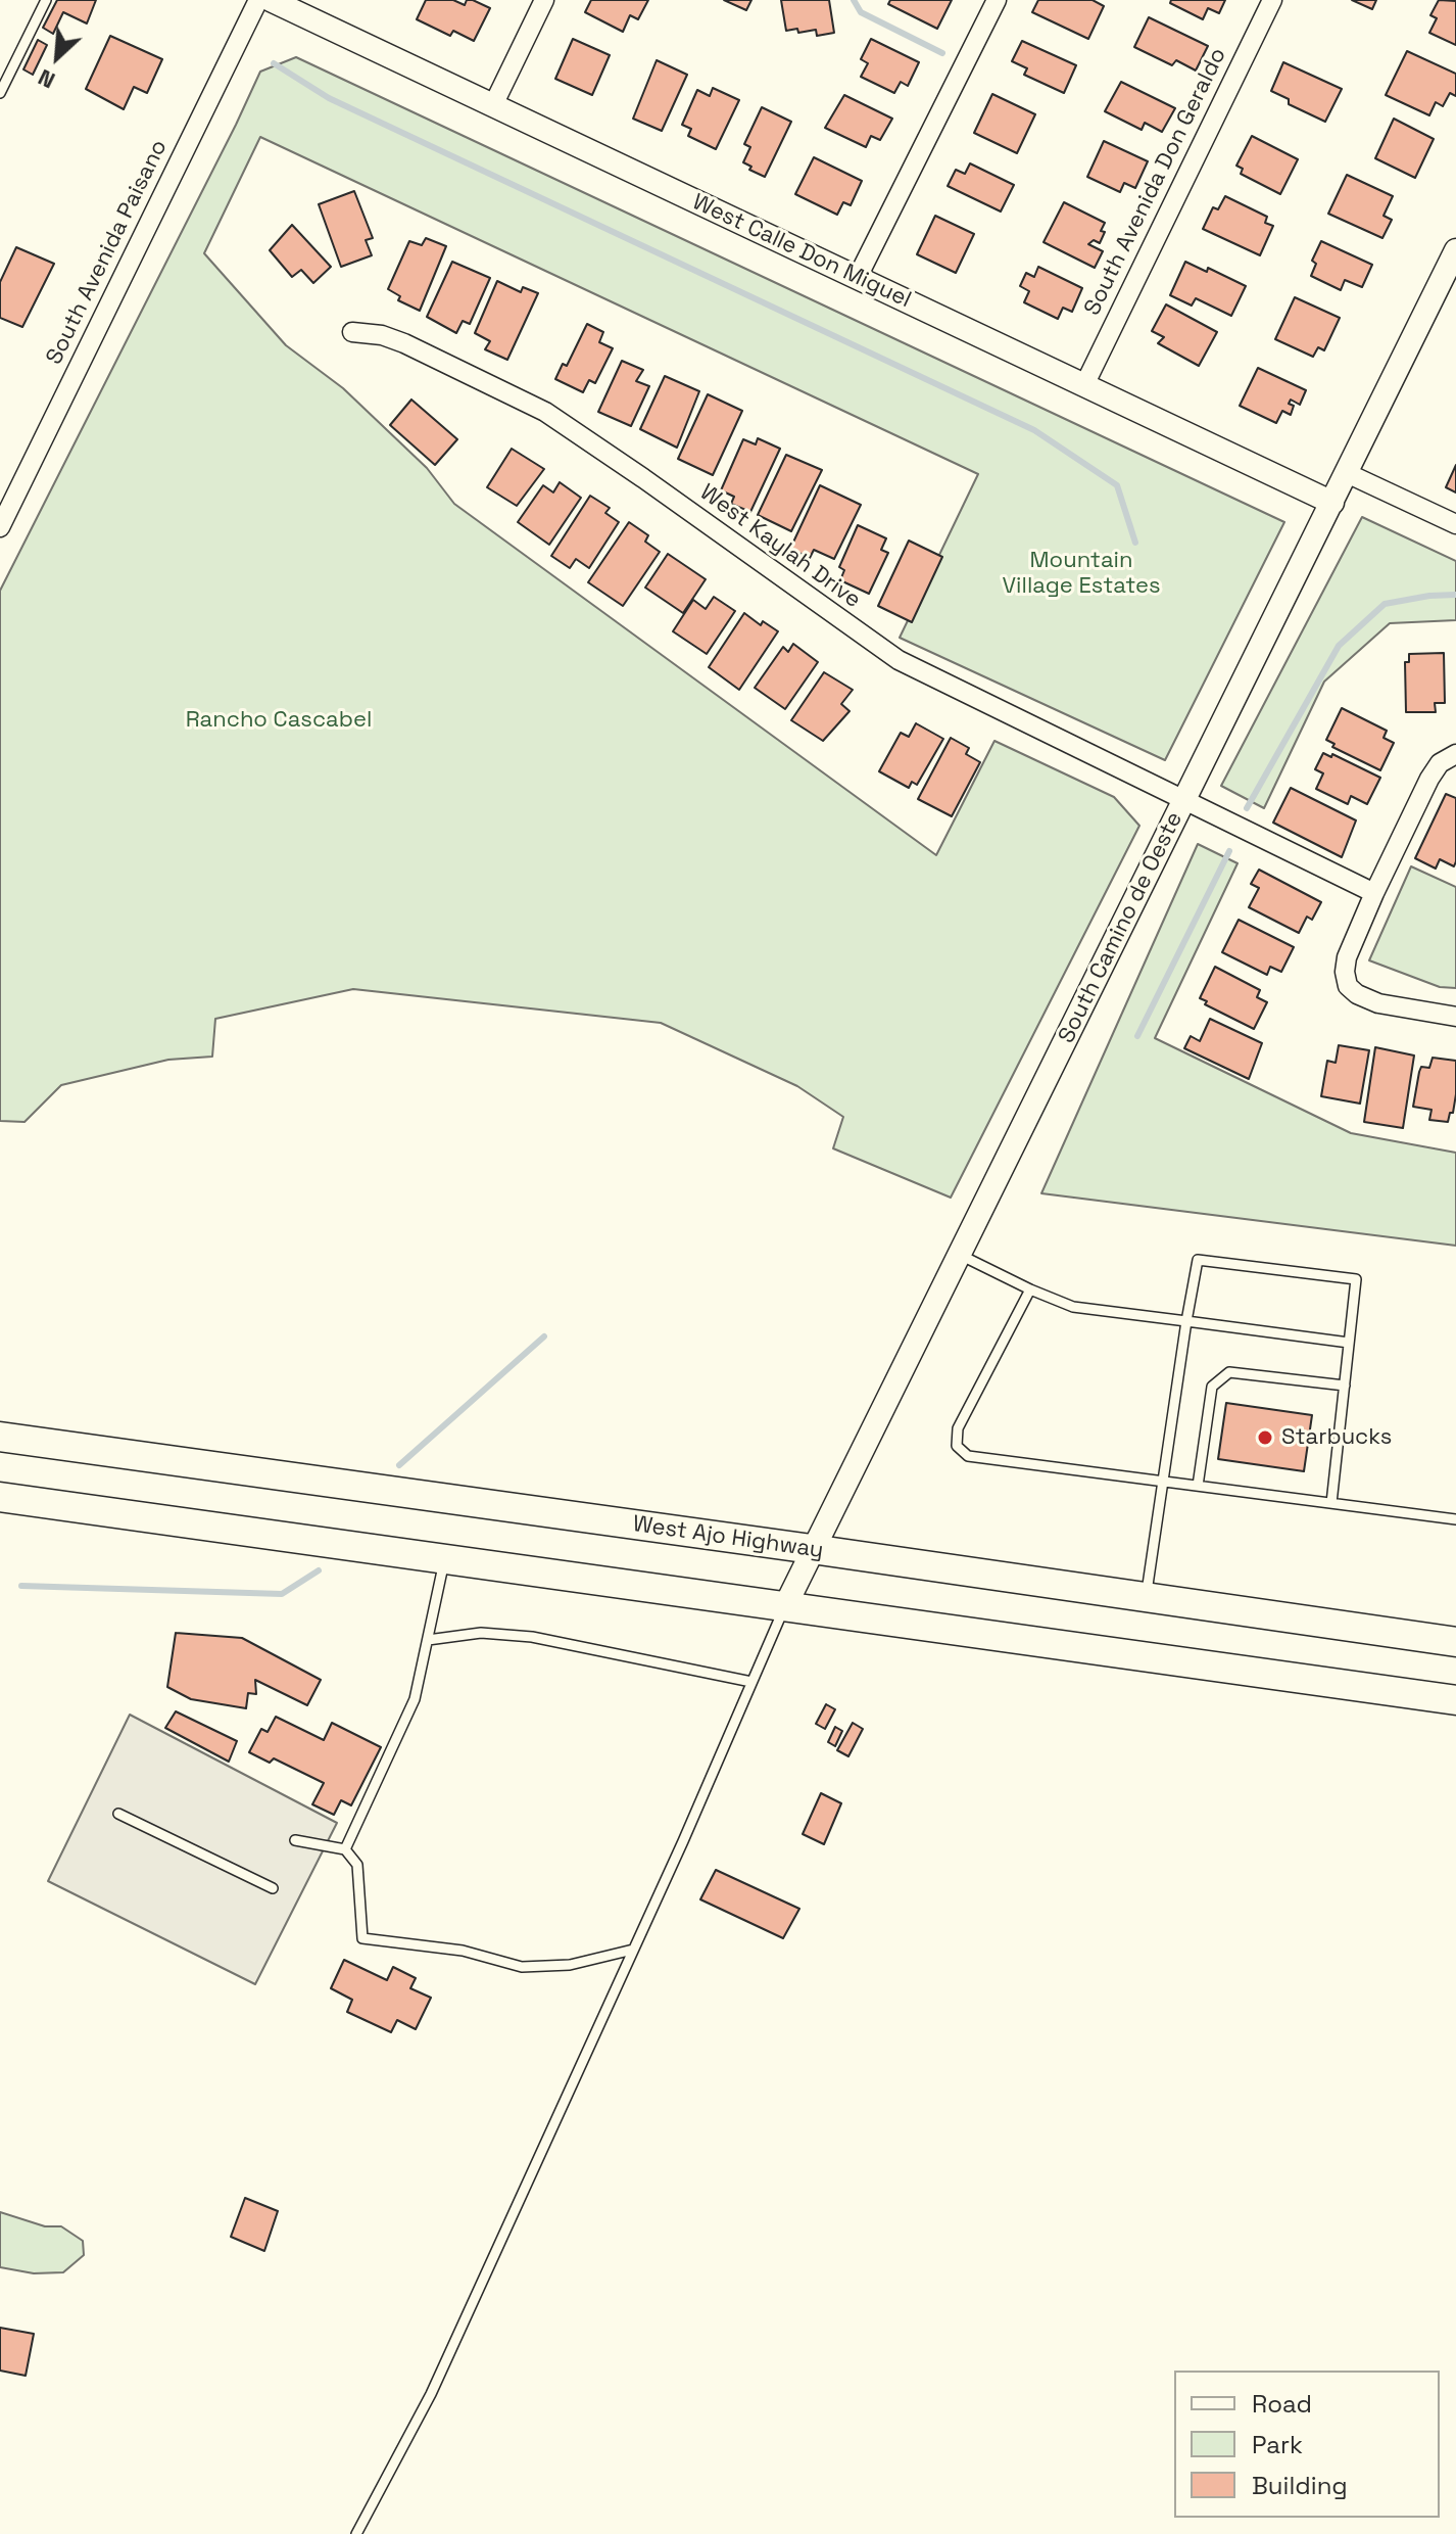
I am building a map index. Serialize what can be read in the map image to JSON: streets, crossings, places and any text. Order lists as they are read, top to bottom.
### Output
{
  "streets": {
    "main road": ["West Ajo Highway"],
    "street": [
      "South Avenida Don Geraldo",
      "West Calle Don Miguel",
      "South Avenida Paisano",
      "West Kaylah Drive",
      "South Camino de Oeste"
    ]
  },
  "crossings": [
    ["South Avenida Don Geraldo", "West Calle Don Miguel"],
    ["West Calle Don Miguel", "South Camino de Oeste"],
    ["West Kaylah Drive", "South Camino de Oeste"],
    ["South Camino de Oeste", "West Ajo Highway"]
  ],
  "parks": ["Mountain Village Estates", "Rancho Cascabel"],
  "places": ["Starbucks"],
  "legend": ["Road", "Park", "Building"],
  "north": "bottom left"
}
